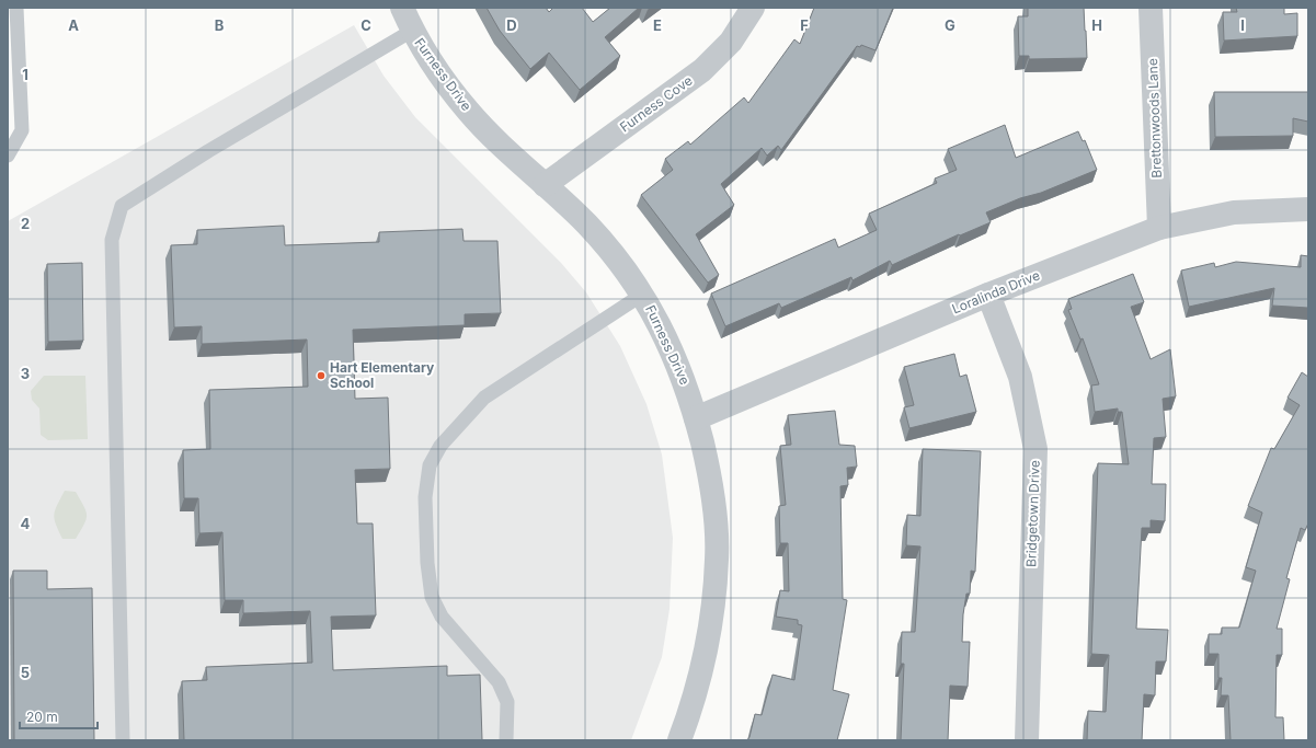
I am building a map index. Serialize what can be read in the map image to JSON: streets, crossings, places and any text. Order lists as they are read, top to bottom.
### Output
{
  "streets": {
    "street": [
      "Furness Drive",
      "Furness Cove",
      "Brettonwoods Lane",
      "Loralinda Drive",
      "Bridgetown Drive"
    ]
  },
  "crossings": [
    ["Furness Drive", "Furness Cove"],
    ["Furness Drive", "Loralinda Drive"],
    ["Brettonwoods Lane", "Loralinda Drive"],
    ["Loralinda Drive", "Bridgetown Drive"]
  ],
  "places": ["Hart Elementary School"],
  "scale_bar": "20 m",
  "grid": {
    "columns": [
      "A",
      "B",
      "C",
      "D",
      "E",
      "F",
      "G",
      "H",
      "I"
    ],
    "rows": [
      "1",
      "2",
      "3",
      "4",
      "5"
    ]
  }
}
